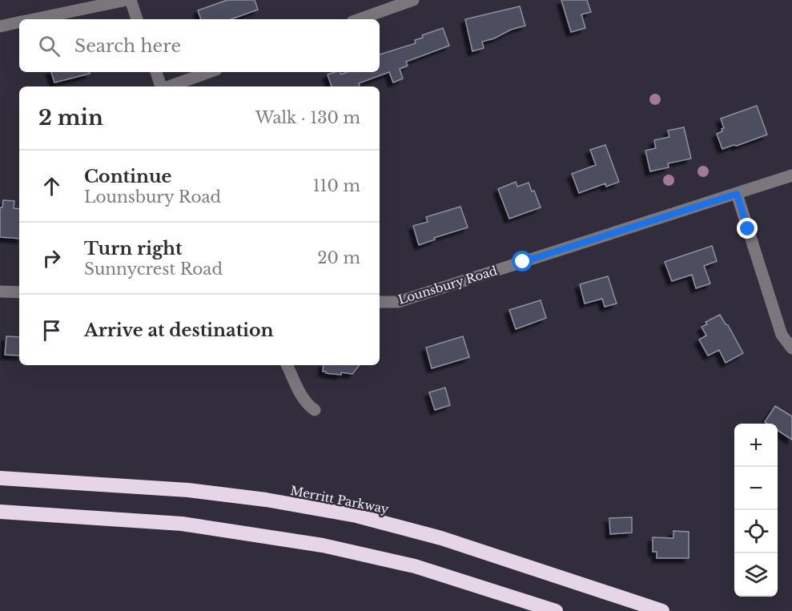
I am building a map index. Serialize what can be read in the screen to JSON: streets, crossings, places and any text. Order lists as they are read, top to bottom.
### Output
{
  "streets": {
    "highway": ["Merritt Parkway"],
    "street": ["Lounsbury Road"]
  },
  "page": {
    "search": "Search here",
    "heading": ["2 min", "Walk · 130 m"],
    "list": [
      ["Continue", "Lounsbury Road", "110 m"],
      ["Turn right", "Sunnycrest Road", "20 m"],
      "Arrive at destination"
    ],
    "map_buttons": ["+", "−"]
  }
}
